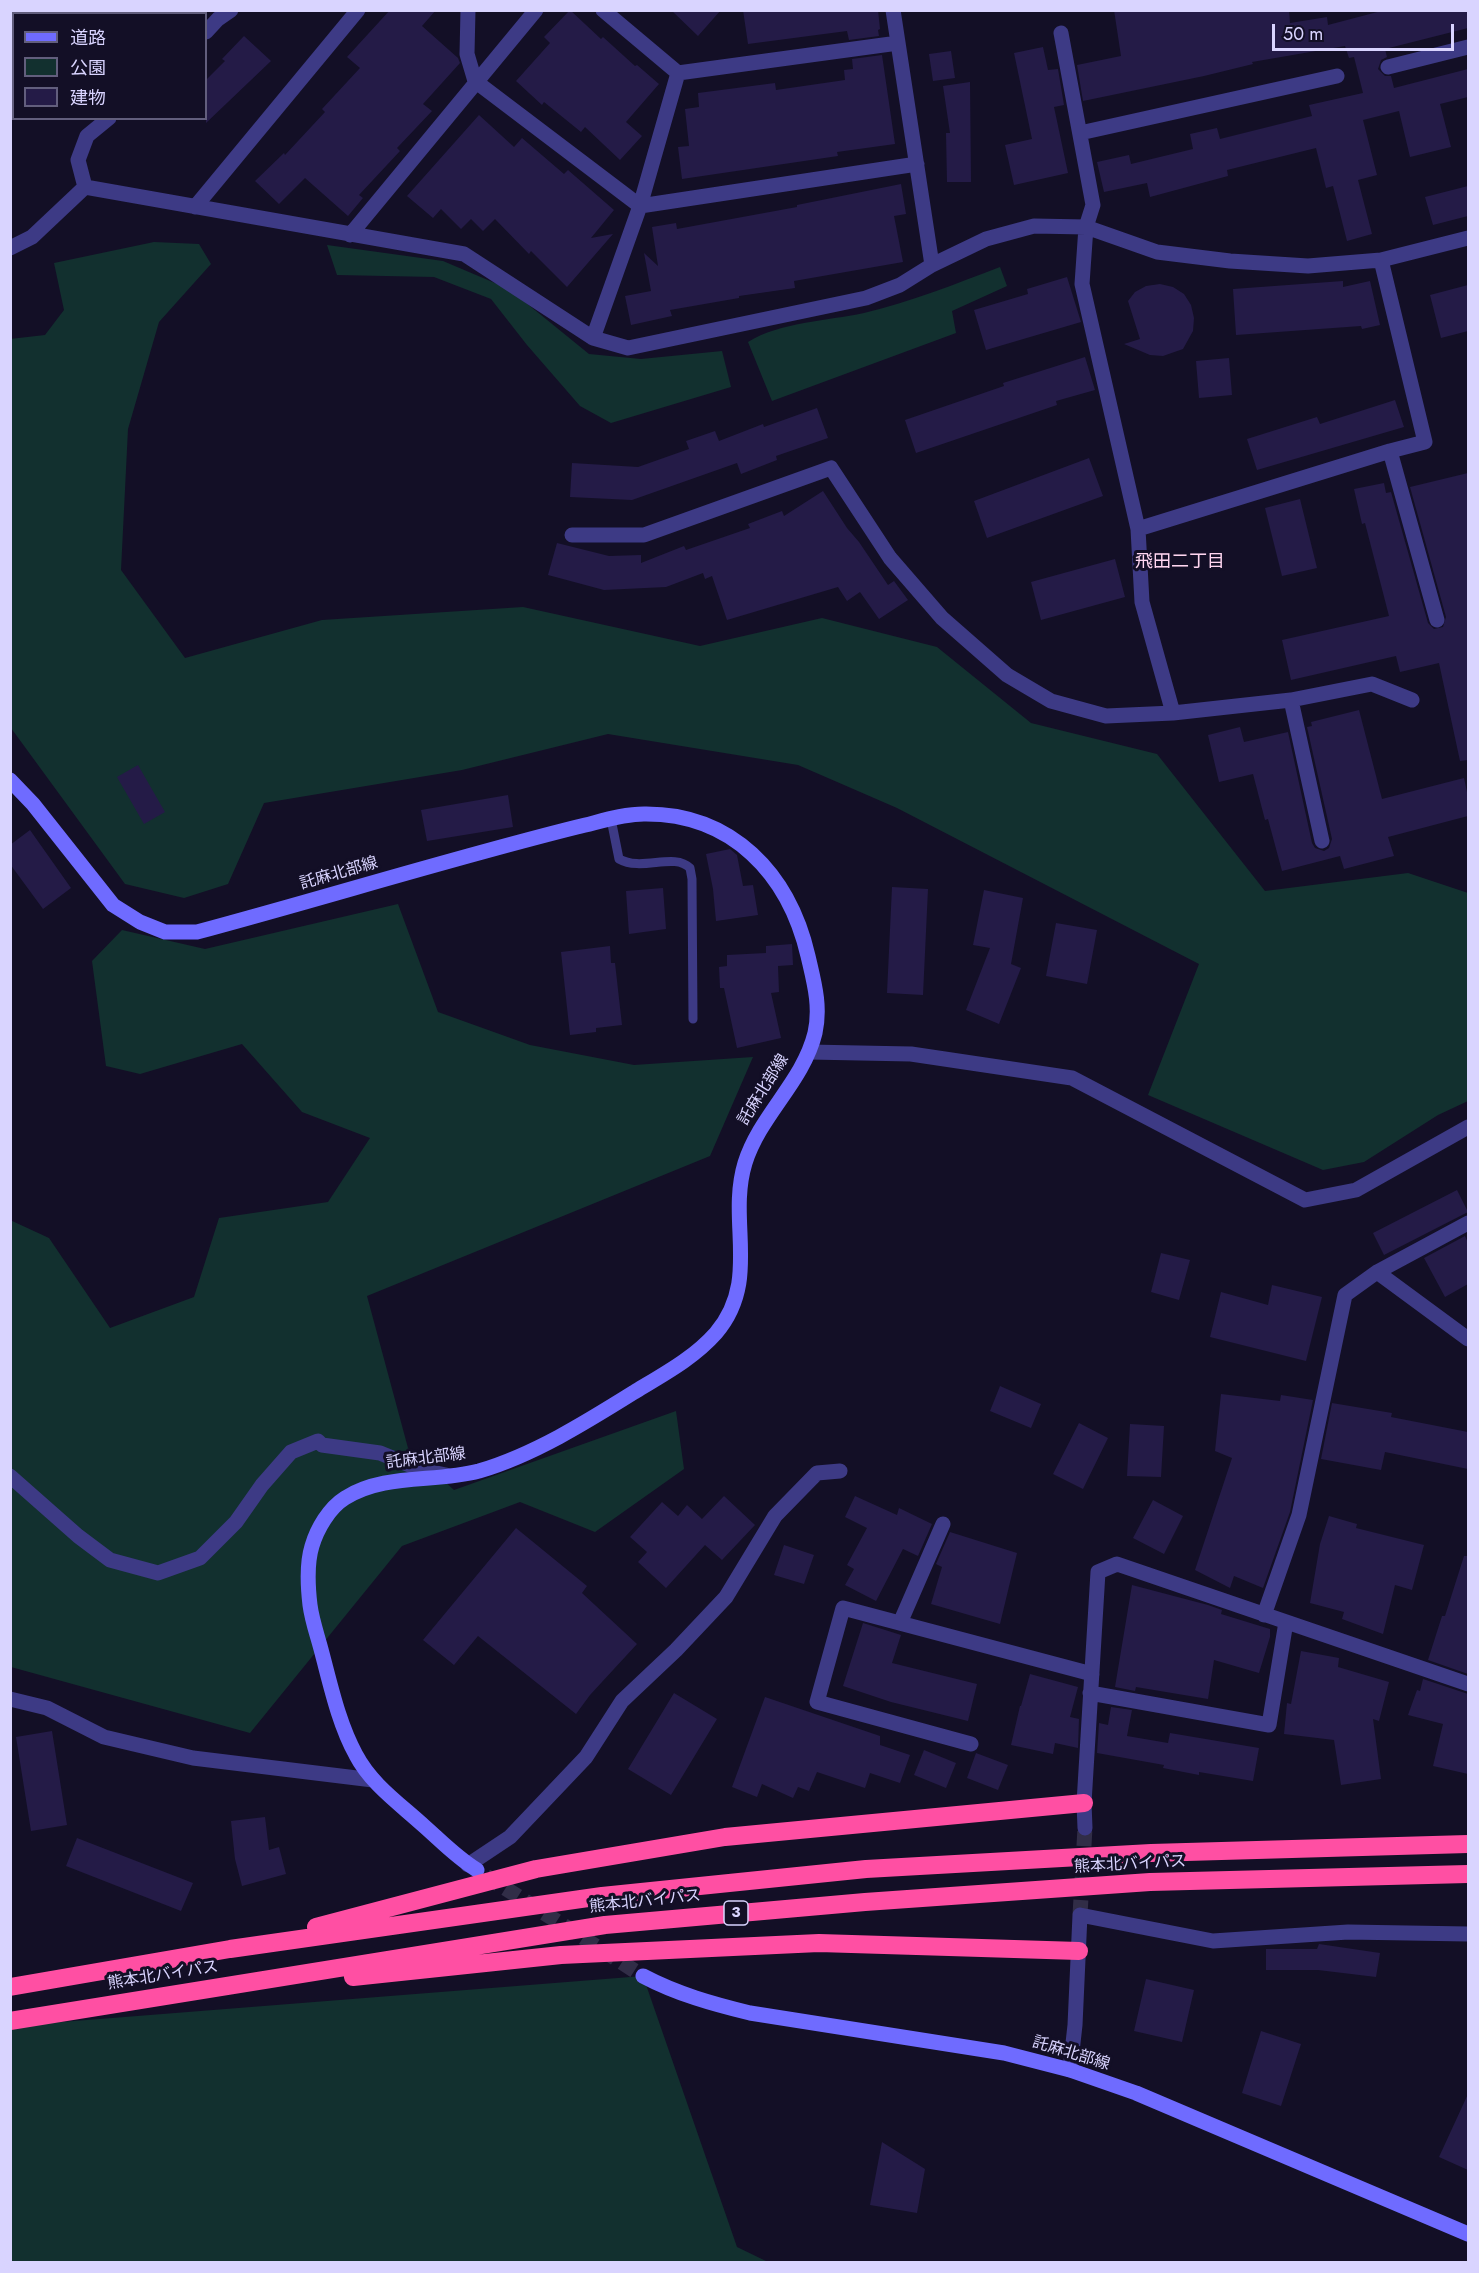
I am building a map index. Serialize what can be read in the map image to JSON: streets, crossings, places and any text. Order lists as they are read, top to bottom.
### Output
{
  "streets": {
    "highway": ["熊本北バイパス", "3"],
    "main road": ["託麻北部線"]
  },
  "districts": ["飛田二丁目"],
  "legend": ["道路", "公園", "建物"],
  "scale_bar": "50 m"
}
